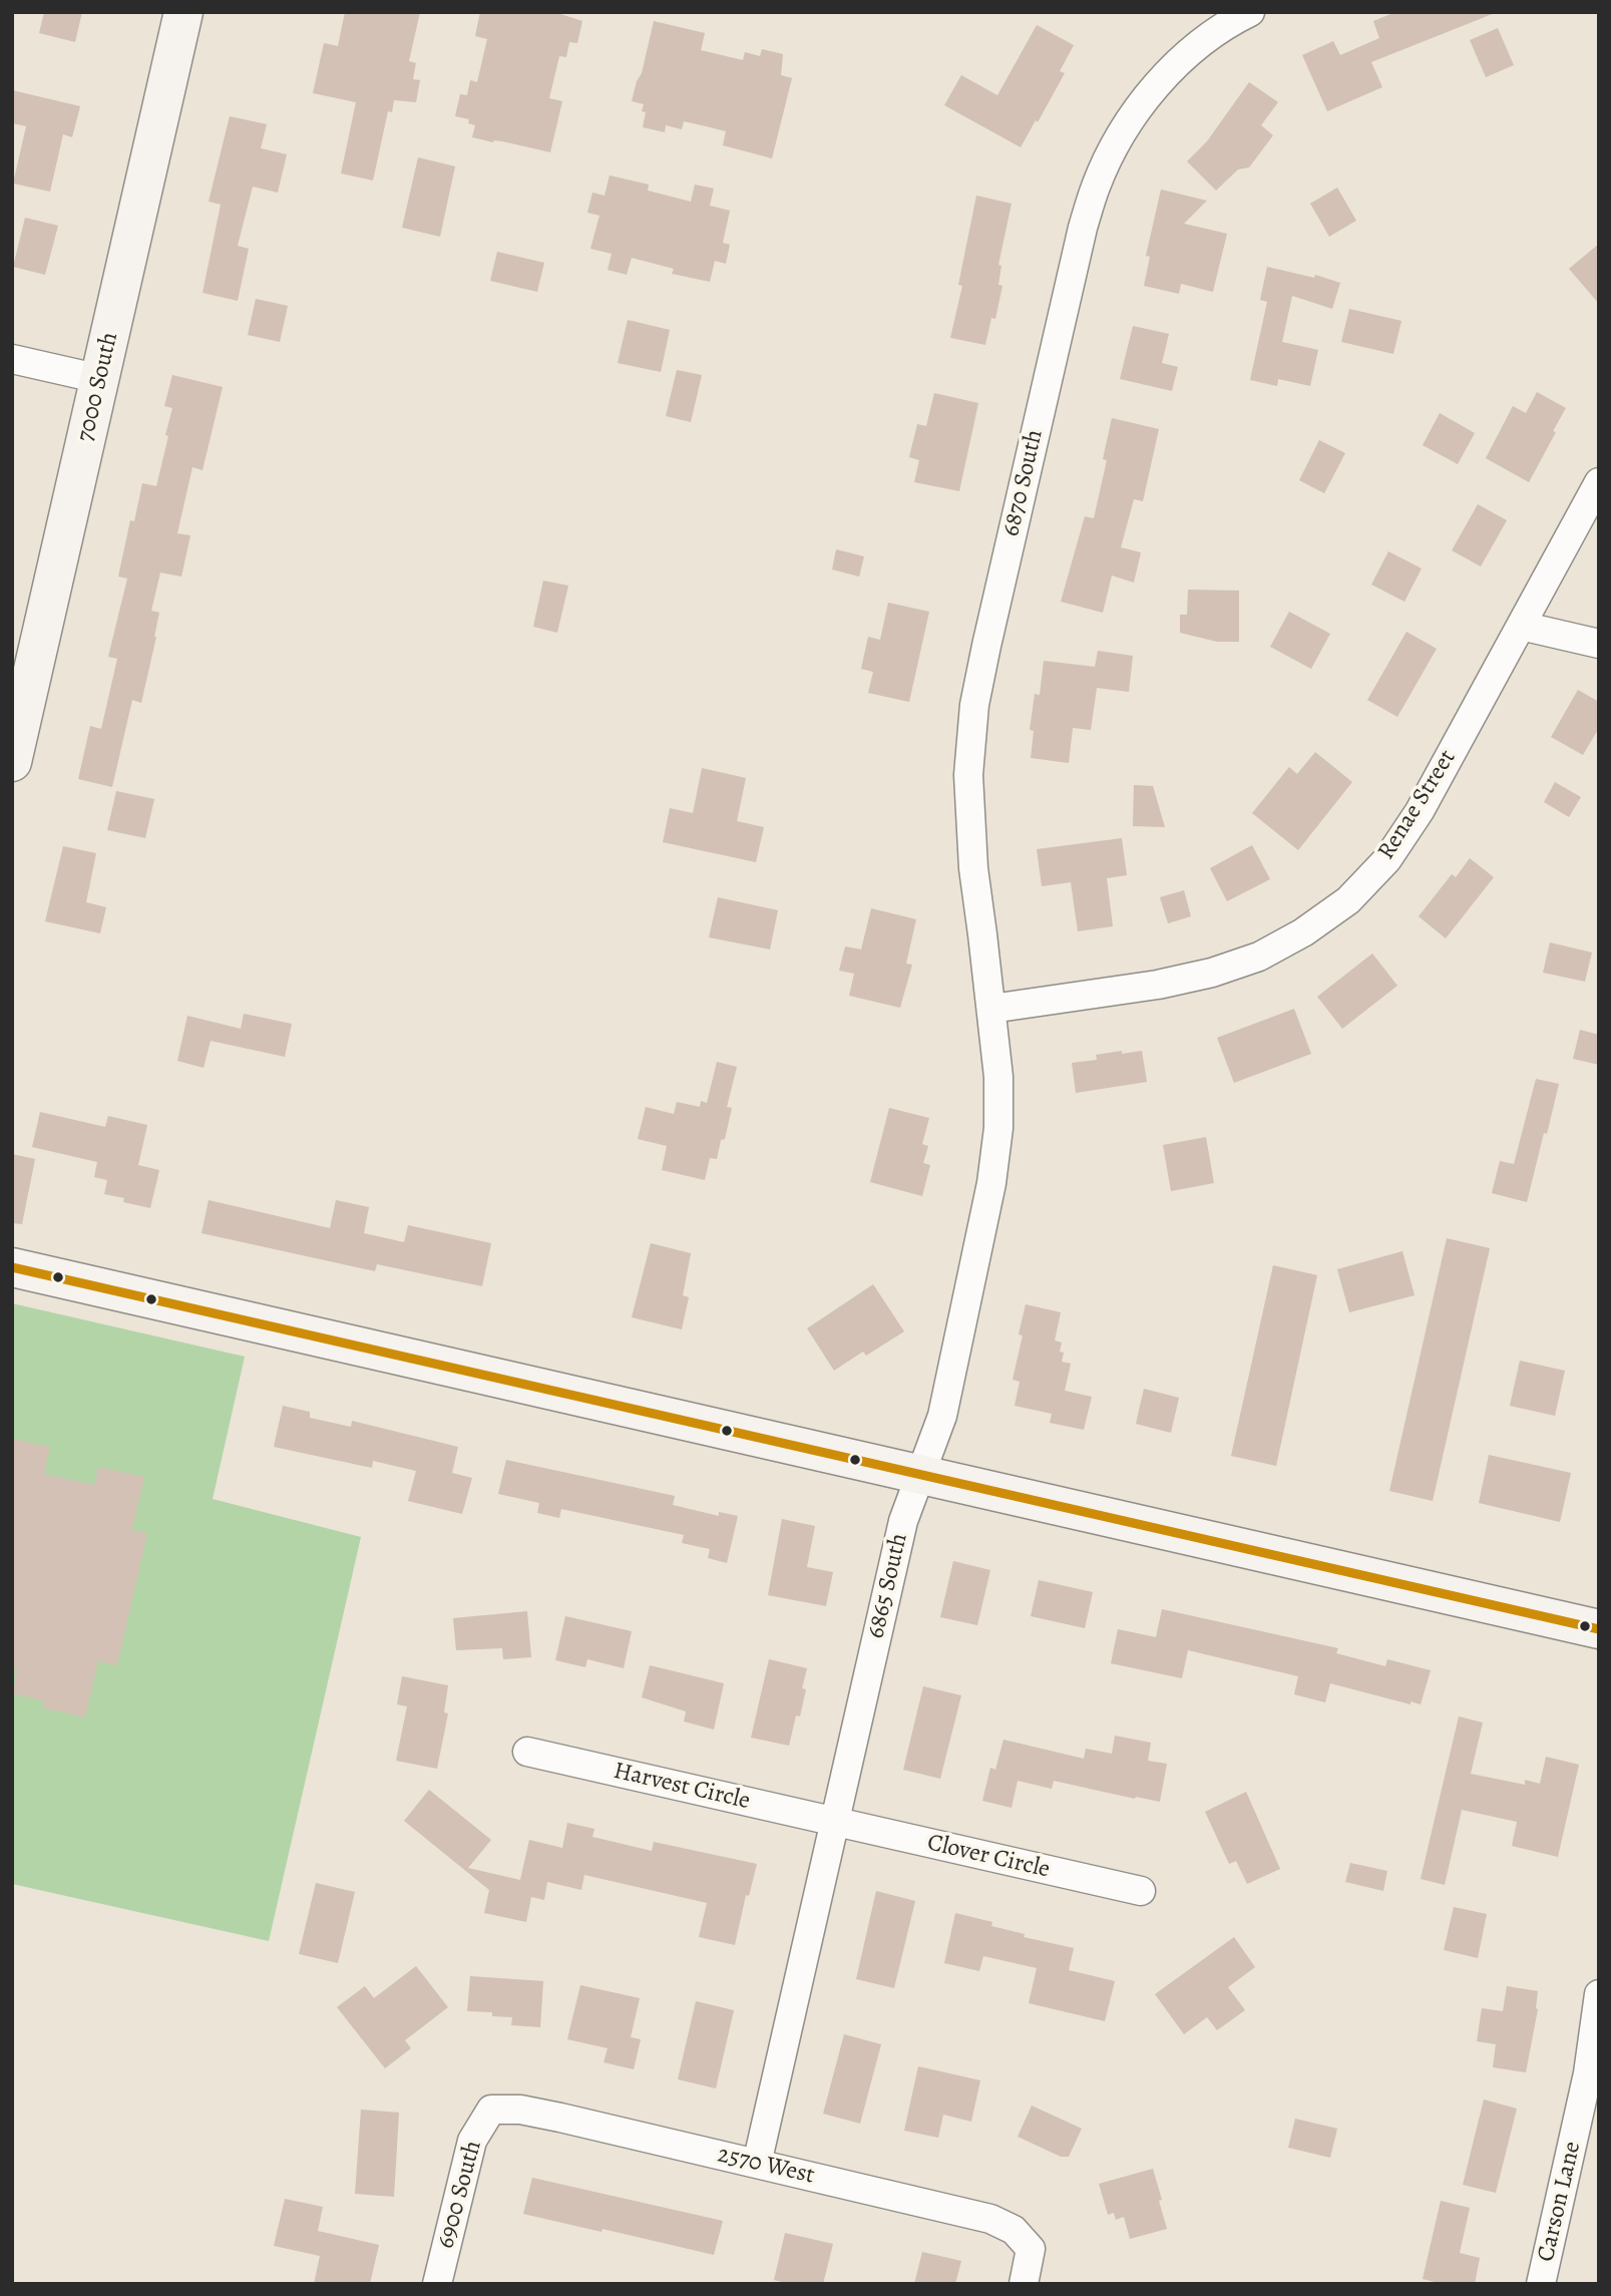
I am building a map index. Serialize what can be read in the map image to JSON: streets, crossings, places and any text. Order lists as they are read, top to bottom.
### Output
{
  "streets": {
    "main road": ["7000 South"],
    "street": [
      "6870 South",
      "Renae Street",
      "6865 South",
      "Harvest Circle",
      "Clover Circle",
      "2570 West",
      "6900 South",
      "Carson Lane"
    ]
  },
  "crossings": [
    ["6870 South", "Renae Street"],
    ["6870 South", "6865 South"],
    ["Renae Street", "6865 South"],
    ["6865 South", "Harvest Circle"],
    ["6865 South", "Clover Circle"],
    ["6865 South", "2570 West"],
    ["Harvest Circle", "Clover Circle"],
    ["2570 West", "6900 South"]
  ]
}
